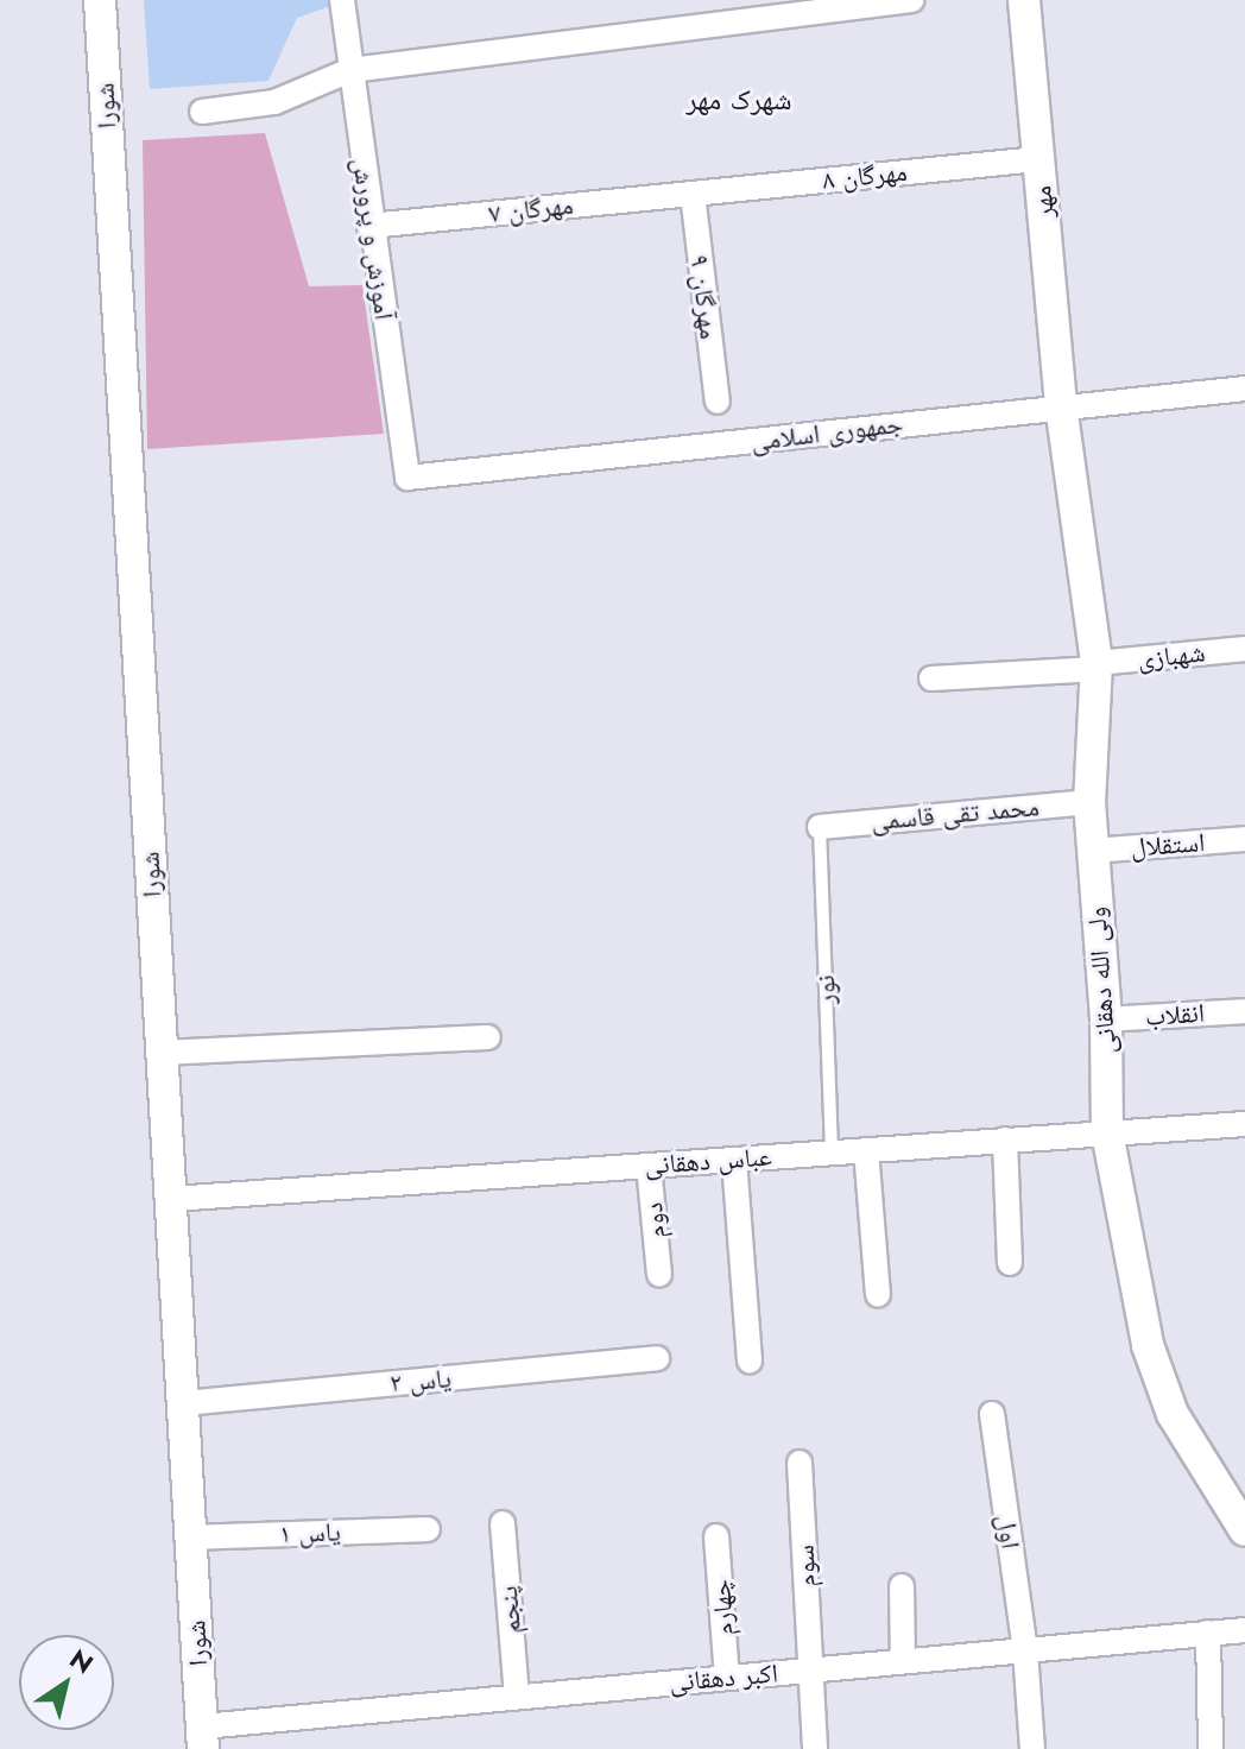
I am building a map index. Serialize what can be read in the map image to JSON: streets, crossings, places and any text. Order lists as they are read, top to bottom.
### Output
{
  "streets": {
    "street": [
      "شورا",
      "مهرگان ۸",
      "مهر",
      "مهرگان ۷",
      "آموزش و پرورش",
      "مهرگان ۹",
      "جمهوری اسلامی",
      "شهبازی",
      "محمد تقی قاسمی",
      "استقلال",
      "ولی الله دهقانی",
      "انقلاب",
      "عباس دهقانی",
      "دوم",
      "یاس ۲",
      "اول",
      "یاس ۱",
      "سوم",
      "چهارم",
      "پنجم",
      "اکبر دهقانی"
    ],
    "lane": ["نور"]
  },
  "crossings": [
    ["شورا", "عباس دهقانی"],
    ["شورا", "یاس ۲"],
    ["شورا", "یاس ۱"],
    ["شورا", "اکبر دهقانی"],
    ["مهرگان ۸", "مهر"],
    ["مهرگان ۸", "مهرگان ۷"],
    ["مهرگان ۸", "مهرگان ۹"],
    ["مهر", "جمهوری اسلامی"],
    ["مهر", "ولی الله دهقانی"],
    ["مهرگان ۷", "آموزش و پرورش"],
    ["مهرگان ۷", "مهرگان ۹"],
    ["آموزش و پرورش", "جمهوری اسلامی"],
    ["جمهوری اسلامی", "ولی الله دهقانی"],
    ["شهبازی", "ولی الله دهقانی"],
    ["محمد تقی قاسمی", "ولی الله دهقانی"],
    ["محمد تقی قاسمی", "نور"],
    ["استقلال", "ولی الله دهقانی"],
    ["ولی الله دهقانی", "انقلاب"],
    ["ولی الله دهقانی", "عباس دهقانی"],
    ["نور", "عباس دهقانی"],
    ["عباس دهقانی", "دوم"],
    ["اول", "اکبر دهقانی"],
    ["سوم", "اکبر دهقانی"],
    ["چهارم", "اکبر دهقانی"],
    ["پنجم", "اکبر دهقانی"]
  ],
  "districts": ["شهرک مهر"],
  "north": "top right"
}
